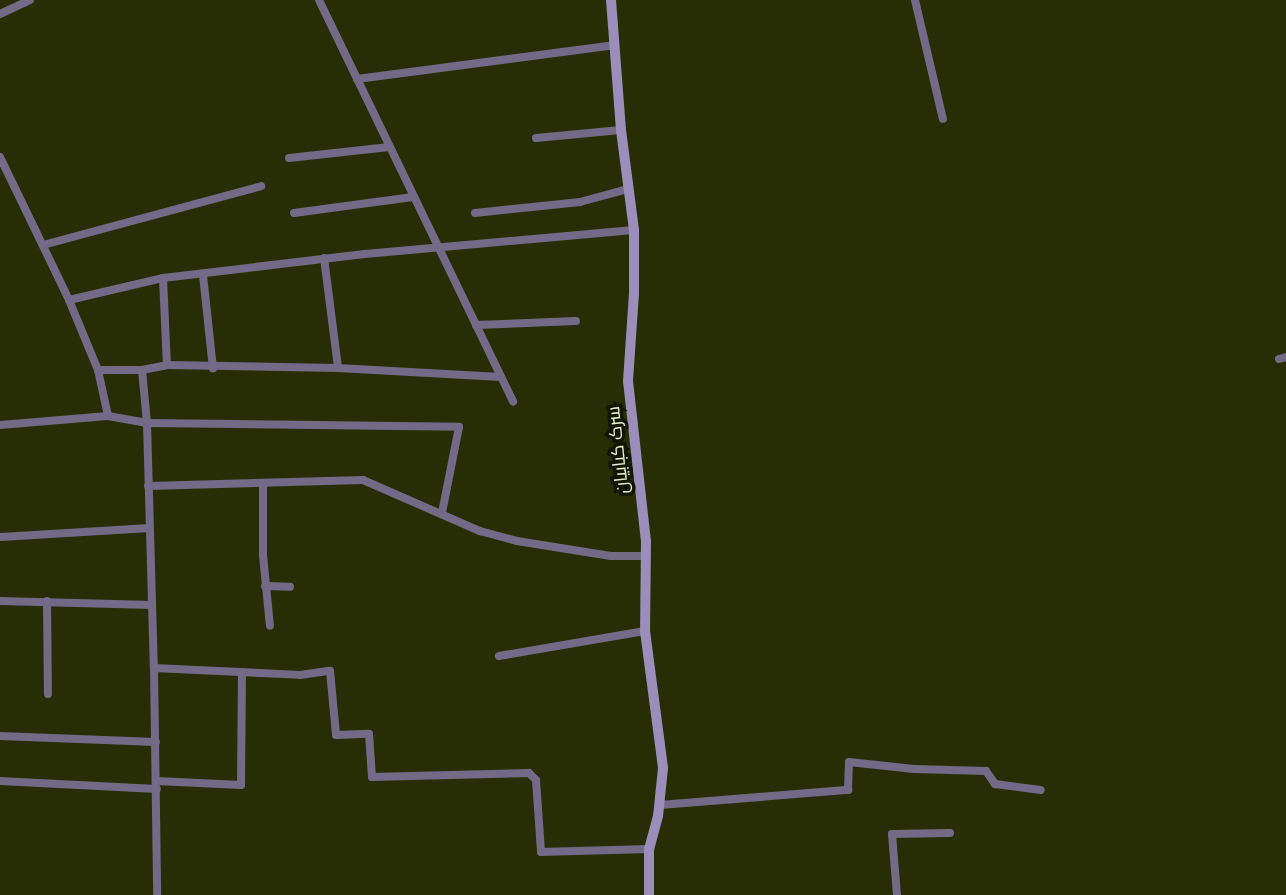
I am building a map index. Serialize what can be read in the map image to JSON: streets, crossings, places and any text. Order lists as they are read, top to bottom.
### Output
{
  "streets": {
    "street": ["سرک کبابیان"]
  }
}
